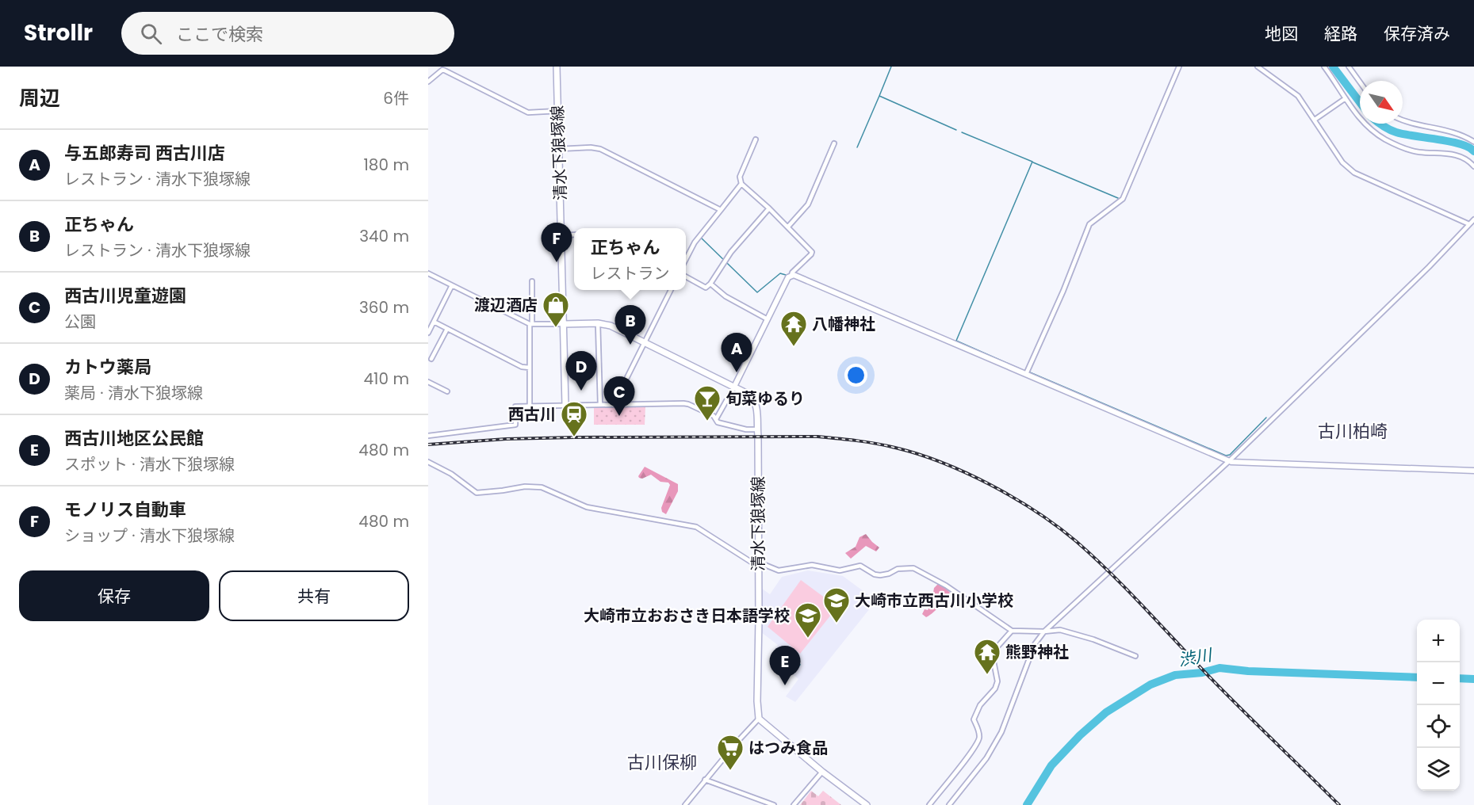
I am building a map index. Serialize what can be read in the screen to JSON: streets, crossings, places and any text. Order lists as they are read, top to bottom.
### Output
{
  "streets": {
    "main road": ["清水下狼塚線"]
  },
  "districts": ["古川柏崎", "古川保柳"],
  "water": ["渋川"],
  "places": {
    "shop": ["渡辺酒店"],
    "temple": ["八幡神社", "熊野神社"],
    "bar": ["旬菜ゆるり"],
    "station": ["西古川"],
    "school or university": ["大崎市立西古川小学校", "大崎市立おおさき日本語学校"],
    "supermarket": ["はつみ食品"]
  },
  "north": "bottom right",
  "page": {
    "header": "Strollr",
    "search": "ここで検索",
    "nav": ["地図", "経路", "保存済み"],
    "heading": ["周辺", "6件"],
    "list": [
      {
        "mark": "A",
        "name": "与五郎寿司 西古川店",
        "note": "レストラン · 清水下狼塚線",
        "value": "180 m"
      },
      {
        "mark": "B",
        "name": "正ちゃん",
        "note": "レストラン · 清水下狼塚線",
        "value": "340 m"
      },
      {
        "mark": "C",
        "name": "西古川児童遊園",
        "note": "公園",
        "value": "360 m"
      },
      {
        "mark": "D",
        "name": "カトウ薬局",
        "note": "薬局 · 清水下狼塚線",
        "value": "410 m"
      },
      {
        "mark": "E",
        "name": "西古川地区公民館",
        "note": "スポット · 清水下狼塚線",
        "value": "480 m"
      },
      {
        "mark": "F",
        "name": "モノリス自動車",
        "note": "ショップ · 清水下狼塚線",
        "value": "480 m"
      }
    ],
    "pins": [
      "F",
      "B",
      "A",
      "D",
      "C",
      "E"
    ],
    "popup": ["正ちゃん", "レストラン"],
    "buttons": ["保存", "共有"],
    "map_buttons": ["+", "−"]
  }
}
